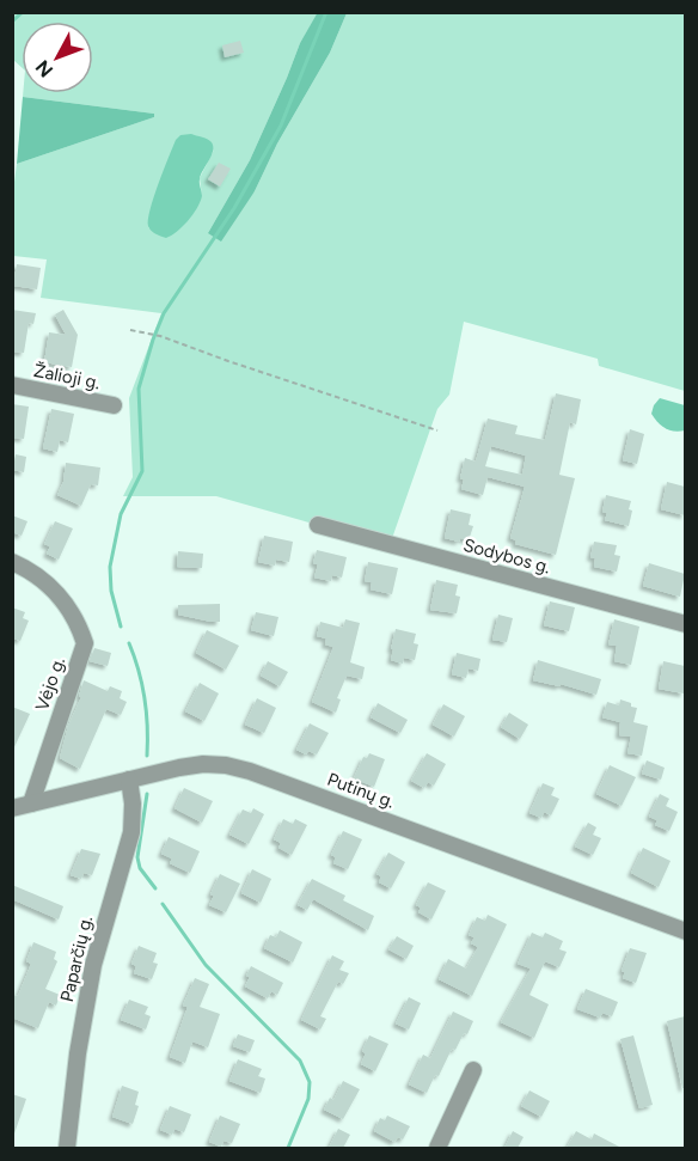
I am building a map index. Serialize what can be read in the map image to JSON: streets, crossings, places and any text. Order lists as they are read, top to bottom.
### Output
{
  "streets": {
    "street": [
      "Žalioji g.",
      "Sodybos g.",
      "Vėjo g.",
      "Putinų g.",
      "Paparčių g."
    ]
  },
  "crossings": [
    ["Vėjo g.", "Putinų g."],
    ["Putinų g.", "Paparčių g."]
  ],
  "north": "bottom left"
}
